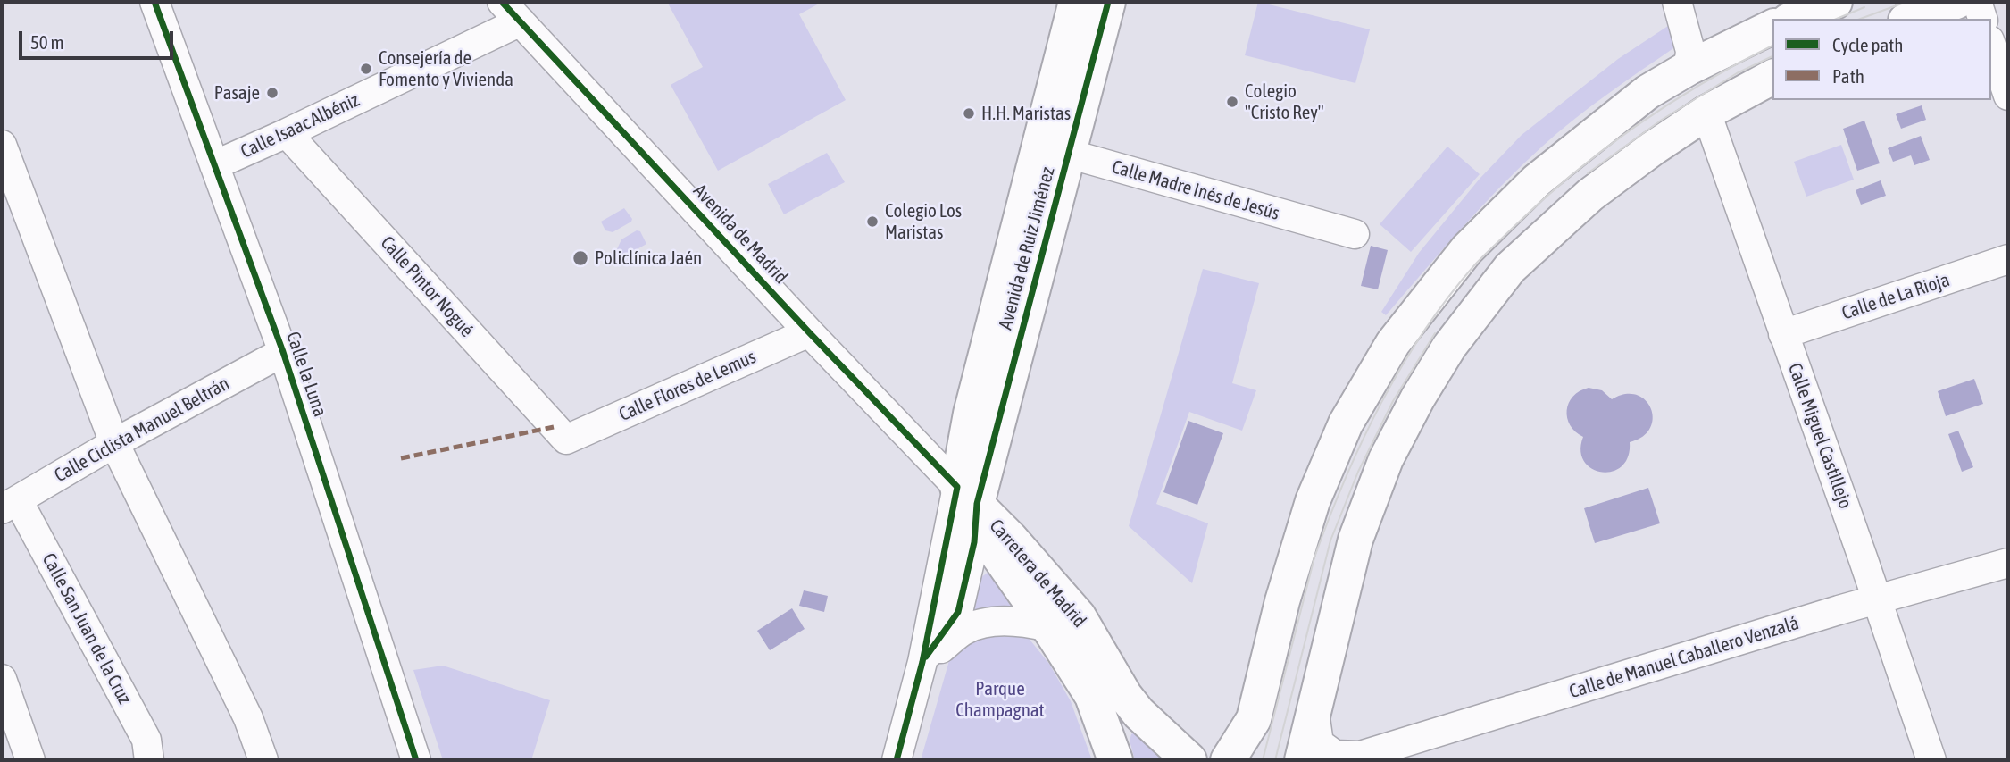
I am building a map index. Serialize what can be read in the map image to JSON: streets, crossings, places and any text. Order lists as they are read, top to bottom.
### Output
{
  "streets": {
    "main road": ["Avenida de Ruiz Jiménez", "Carretera de Madrid"],
    "street": [
      "Calle Isaac Albéniz",
      "Calle Madre Inés de Jesús",
      "Avenida de Madrid",
      "Calle Pintor Nogué",
      "Calle de La Rioja",
      "Calle la Luna",
      "Calle Flores de Lemus",
      "Calle Ciclista Manuel Beltrán",
      "Calle Miguel Castillejo",
      "Calle San Juan de la Cruz",
      "Calle de Manuel Caballero Venzalá"
    ]
  },
  "crossings": [
    ["Calle Isaac Albéniz", "Avenida de Madrid"],
    ["Calle Isaac Albéniz", "Calle Pintor Nogué"],
    ["Calle Isaac Albéniz", "Calle la Luna"],
    ["Calle Madre Inés de Jesús", "Avenida de Ruiz Jiménez"],
    ["Avenida de Madrid", "Avenida de Ruiz Jiménez"],
    ["Avenida de Madrid", "Calle Flores de Lemus"],
    ["Avenida de Madrid", "Carretera de Madrid"],
    ["Avenida de Ruiz Jiménez", "Carretera de Madrid"],
    ["Calle Pintor Nogué", "Calle Flores de Lemus"],
    ["Calle de La Rioja", "Calle Miguel Castillejo"],
    ["Calle la Luna", "Calle Ciclista Manuel Beltrán"],
    ["Calle Ciclista Manuel Beltrán", "Calle San Juan de la Cruz"],
    ["Calle Miguel Castillejo", "Calle de Manuel Caballero Venzalá"]
  ],
  "parks": ["Parque Champagnat"],
  "places": [
    "Consejería de Fomento y Vivienda",
    "Pasaje",
    "Colegio \"Cristo Rey\"",
    "H.H. Maristas",
    "Colegio Los Maristas",
    "Policlínica Jaén"
  ],
  "legend": ["Cycle path", "Path"],
  "scale_bar": "50 m"
}
